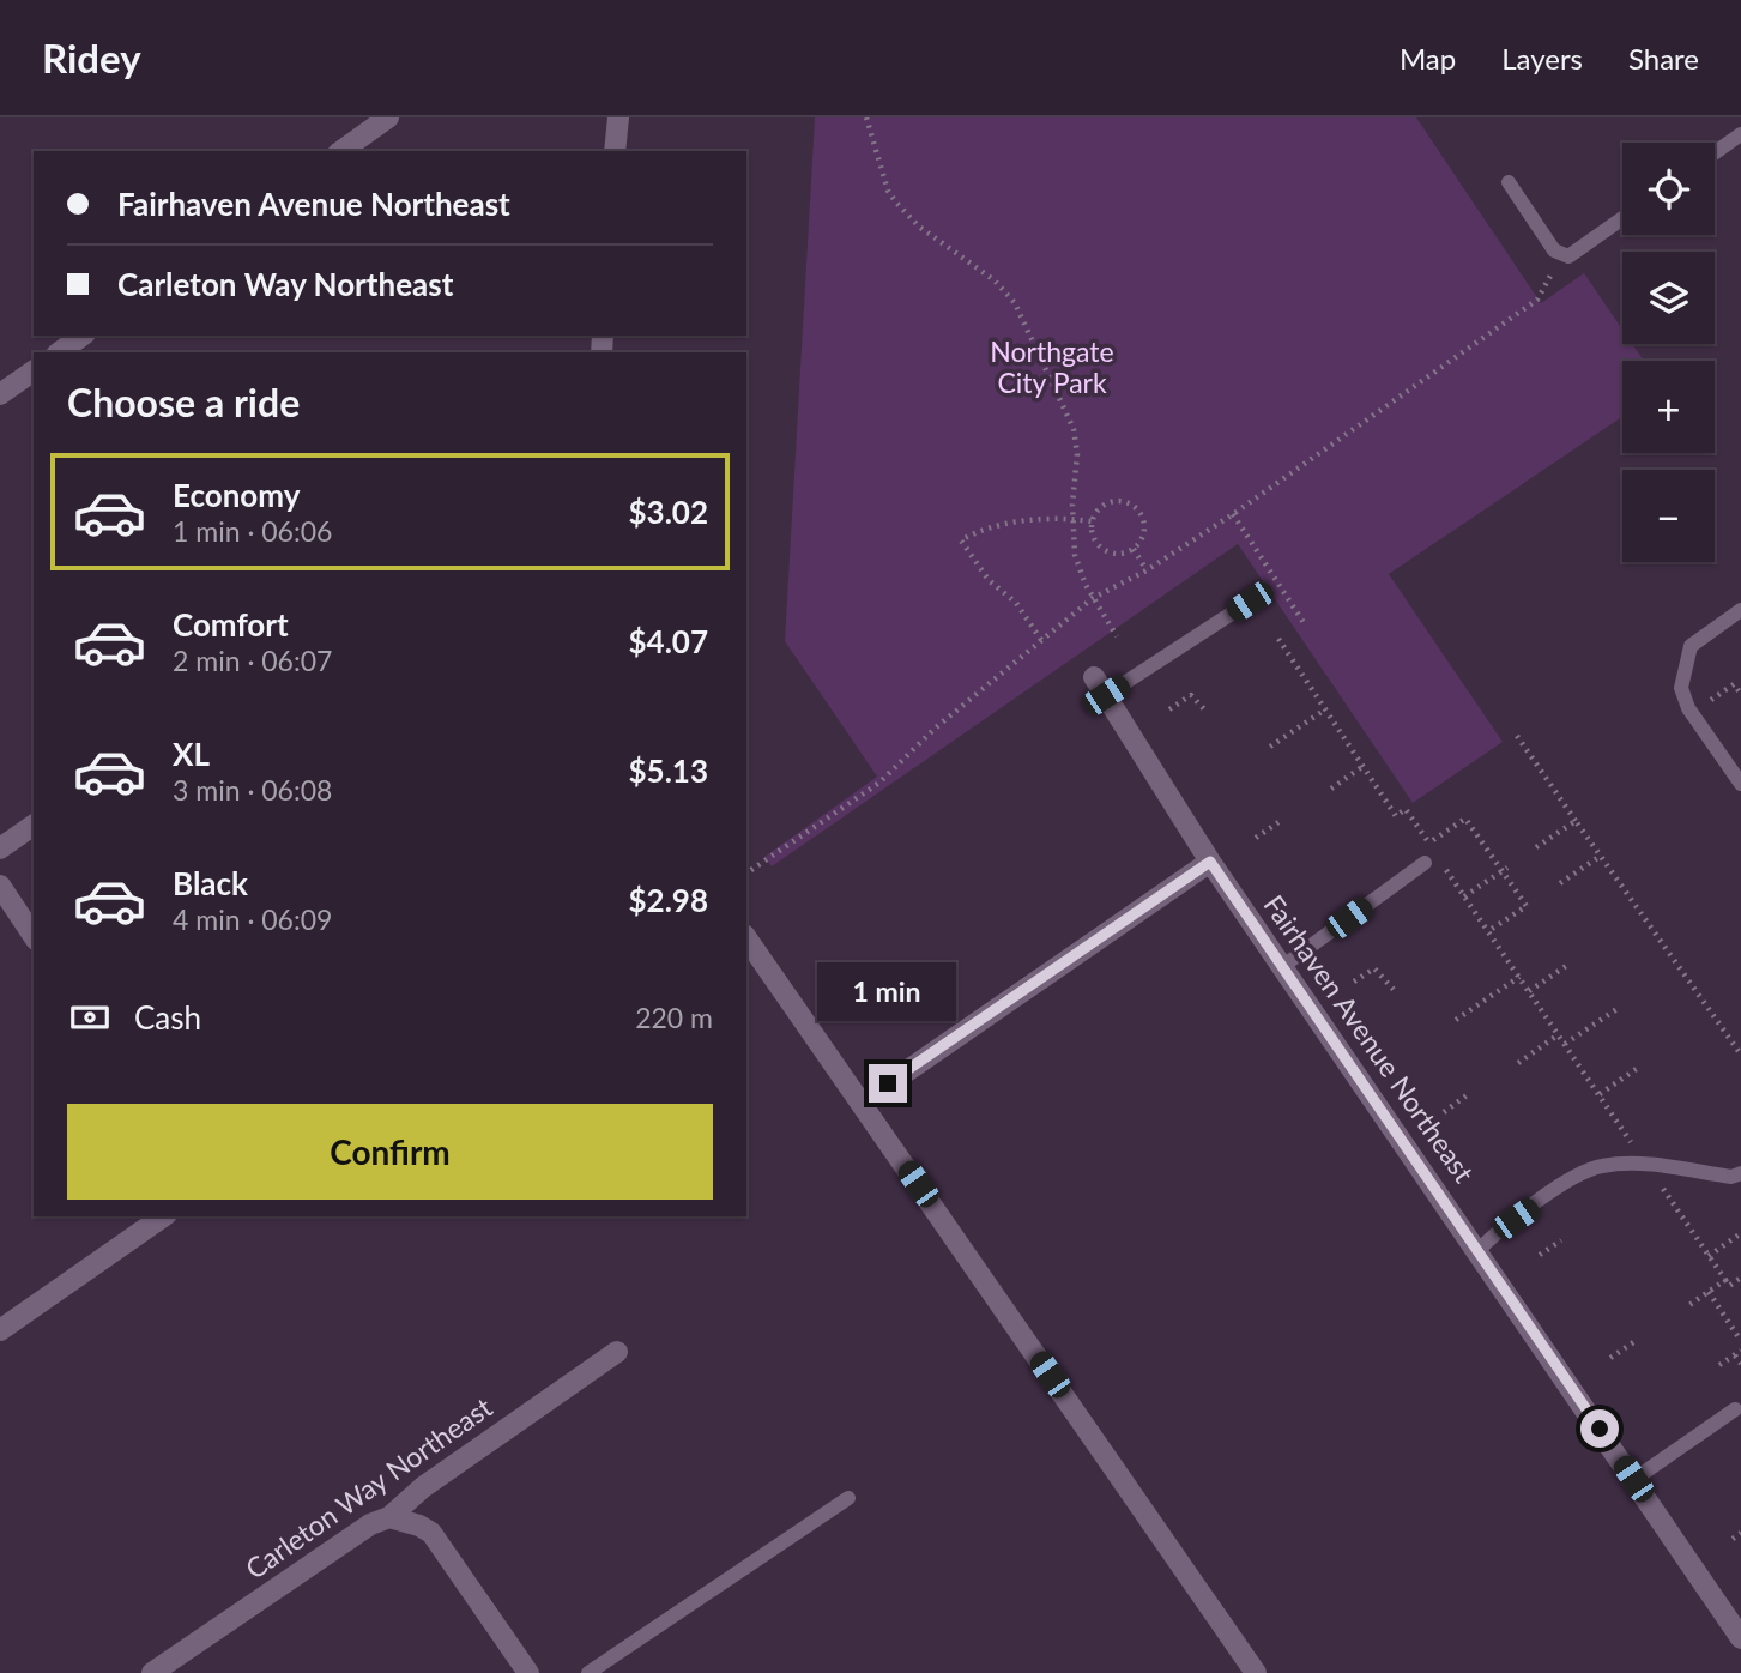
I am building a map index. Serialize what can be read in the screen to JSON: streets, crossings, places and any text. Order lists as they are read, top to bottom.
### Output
{
  "streets": {
    "street": ["Fairhaven Avenue Northeast", "Carleton Way Northeast"]
  },
  "parks": ["Northgate City Park"],
  "page": {
    "header": "Ridey",
    "nav": ["Map", "Layers", "Share"],
    "map_buttons": ["+", "−"],
    "banner": ["Fairhaven Avenue Northeast", "Carleton Way Northeast"],
    "heading": "Choose a ride",
    "list": [
      {
        "name": "Economy",
        "note": "1 min · 06:06",
        "value": "$3.02"
      },
      {
        "name": "Comfort",
        "note": "2 min · 06:07",
        "value": "$4.07"
      },
      {
        "name": "XL",
        "note": "3 min · 06:08",
        "value": "$5.13"
      },
      {
        "name": "Black",
        "note": "4 min · 06:09",
        "value": "$2.98"
      }
    ],
    "bubble": "1 min",
    "pay": ["Cash", "220 m"],
    "buttons": "Confirm"
  }
}
